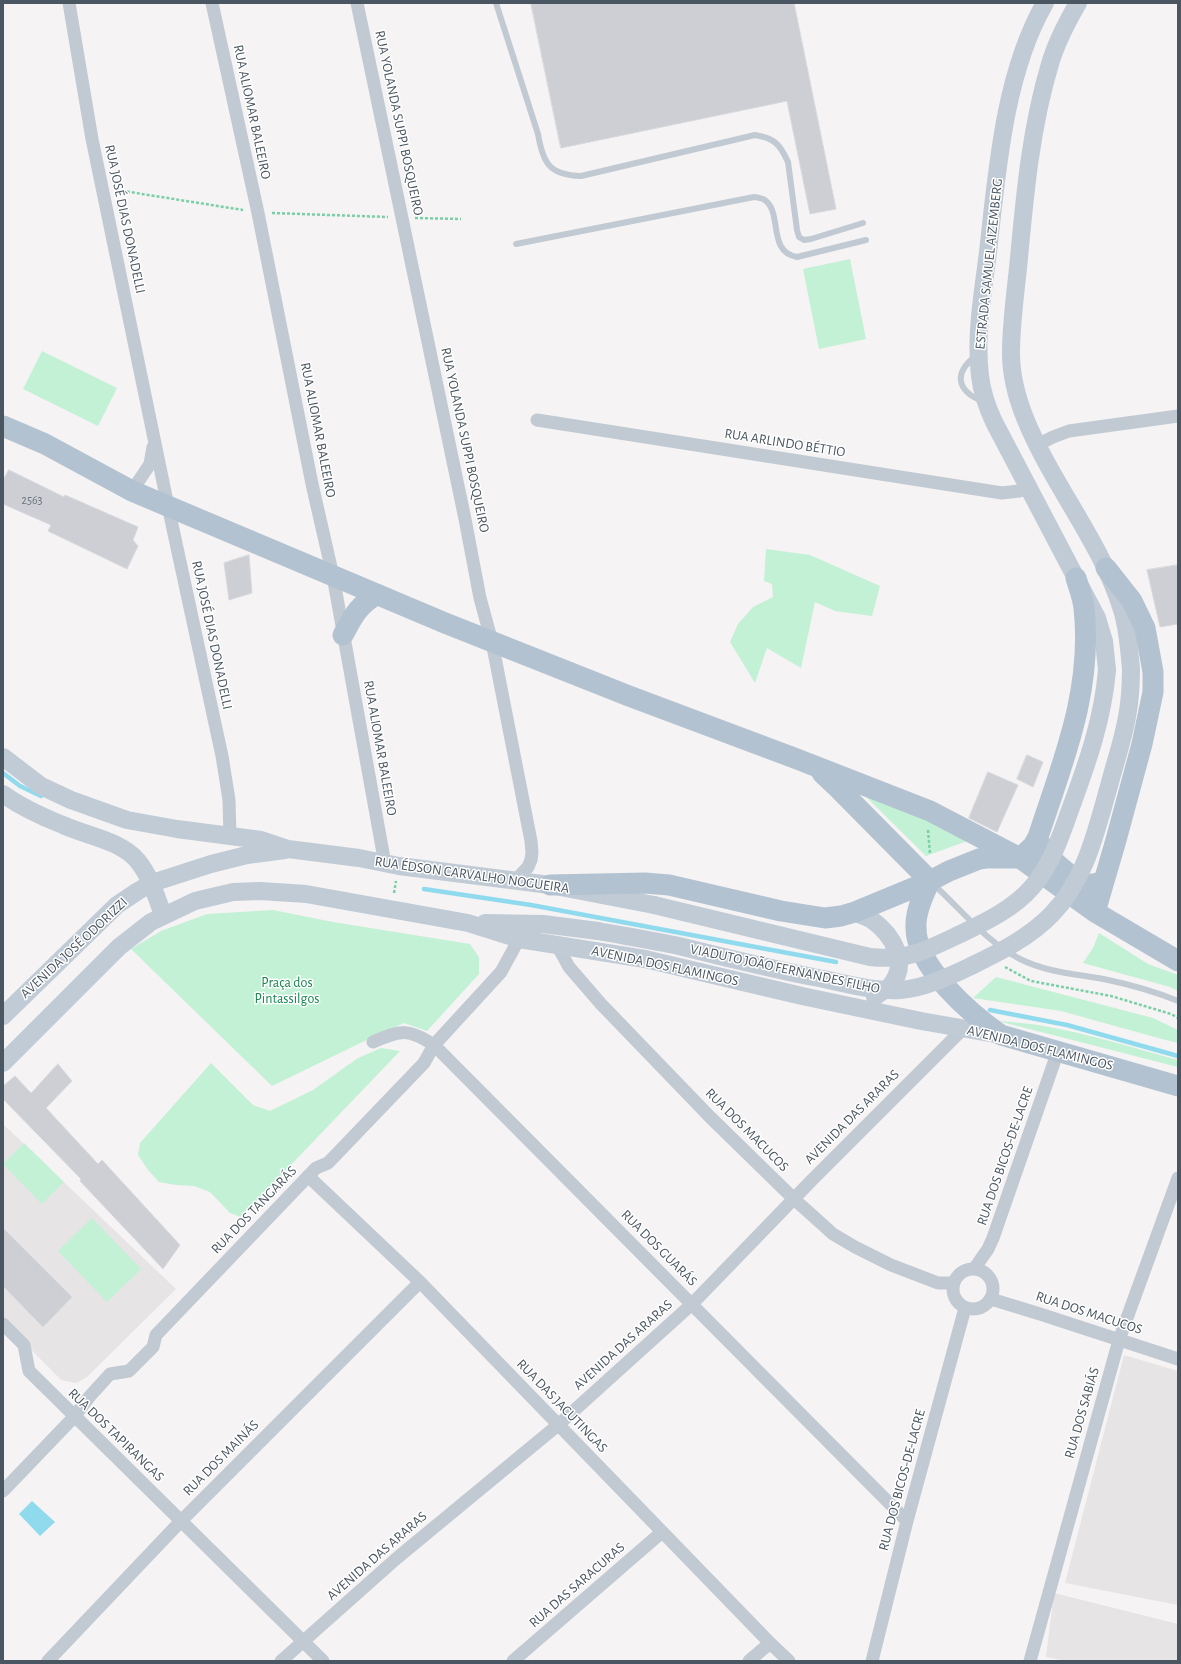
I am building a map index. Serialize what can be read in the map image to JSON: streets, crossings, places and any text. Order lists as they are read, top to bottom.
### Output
{
  "streets": {
    "main road": [
      "ESTRADA SAMUEL AIZEMBERG",
      "RUA ÉDSON CARVALHO NOGUEIRA",
      "AVENIDA JOSÉ ODORIZZI",
      "AVENIDA DOS FLAMINGOS",
      "VIADUTO JOÃO FERNANDES FILHO"
    ],
    "street": [
      "RUA ALIOMAR BALEEIRO",
      "RUA YOLANDA SUPPI BOSQUEIRO",
      "RUA JOSÉ DIAS DONADELLI",
      "RUA ARLINDO BÉTTIO",
      "AVENIDA DAS ARARAS",
      "RUA DOS MACUCOS",
      "RUA DOS BICOS-DE-LACRE",
      "RUA DOS TANGARÁS",
      "RUA DOS GUARÁS",
      "RUA DAS JACUTINGAS",
      "RUA DOS SABIÁS",
      "RUA DOS TAPIRANGAS",
      "RUA DOS MAINÁS",
      "RUA DAS SARACURAS"
    ]
  },
  "crossings": [
    ["RUA ALIOMAR BALEEIRO", "RUA ÉDSON CARVALHO NOGUEIRA"],
    ["RUA YOLANDA SUPPI BOSQUEIRO", "RUA ÉDSON CARVALHO NOGUEIRA"],
    ["ESTRADA SAMUEL AIZEMBERG", "RUA ARLINDO BÉTTIO"],
    ["ESTRADA SAMUEL AIZEMBERG", "VIADUTO JOÃO FERNANDES FILHO"],
    ["RUA ÉDSON CARVALHO NOGUEIRA", "AVENIDA JOSÉ ODORIZZI"],
    ["RUA ÉDSON CARVALHO NOGUEIRA", "VIADUTO JOÃO FERNANDES FILHO"],
    ["AVENIDA DOS FLAMINGOS", "VIADUTO JOÃO FERNANDES FILHO"],
    ["AVENIDA DOS FLAMINGOS", "AVENIDA DAS ARARAS"],
    ["AVENIDA DOS FLAMINGOS", "RUA DOS MACUCOS"],
    ["AVENIDA DOS FLAMINGOS", "RUA DOS BICOS-DE-LACRE"],
    ["AVENIDA DOS FLAMINGOS", "RUA DOS TANGARÁS"],
    ["AVENIDA DAS ARARAS", "RUA DOS MACUCOS"],
    ["AVENIDA DAS ARARAS", "RUA DOS GUARÁS"],
    ["AVENIDA DAS ARARAS", "RUA DAS JACUTINGAS"],
    ["AVENIDA DAS ARARAS", "RUA DOS TAPIRANGAS"],
    ["RUA DOS MACUCOS", "RUA DOS BICOS-DE-LACRE"],
    ["RUA DOS MACUCOS", "RUA DOS SABIÁS"],
    ["RUA DOS BICOS-DE-LACRE", "RUA DOS GUARÁS"],
    ["RUA DOS TANGARÁS", "RUA DOS GUARÁS"],
    ["RUA DOS TANGARÁS", "RUA DAS JACUTINGAS"],
    ["RUA DOS TANGARÁS", "RUA DOS TAPIRANGAS"],
    ["RUA DAS JACUTINGAS", "RUA DOS MAINÁS"],
    ["RUA DAS JACUTINGAS", "RUA DAS SARACURAS"],
    ["RUA DOS TAPIRANGAS", "RUA DOS MAINÁS"]
  ],
  "parks": ["Praça dos Pintassilgos"],
  "house_numbers": ["2563"]
}
